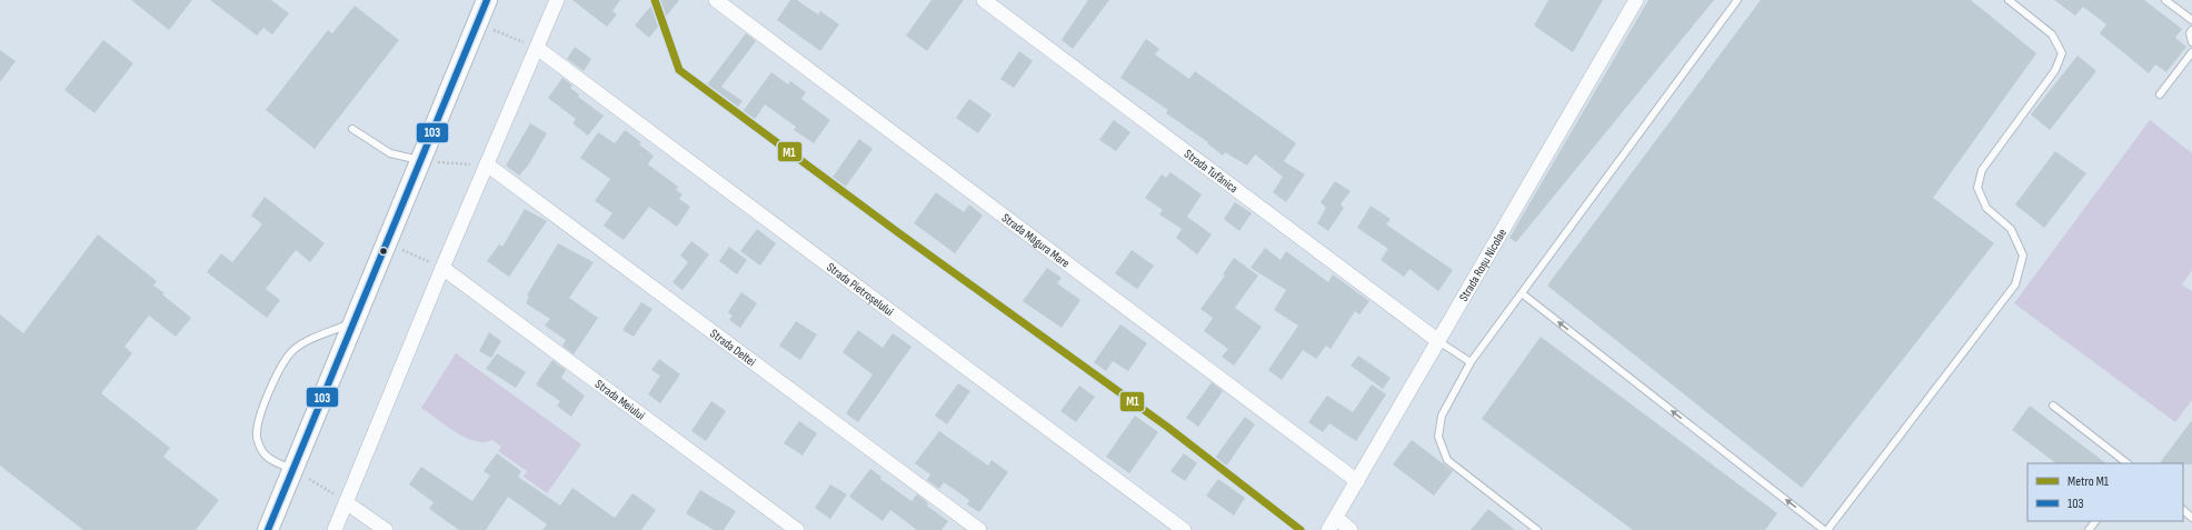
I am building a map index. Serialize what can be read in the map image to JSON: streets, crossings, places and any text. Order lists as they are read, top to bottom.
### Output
{
  "streets": {
    "street": [
      "Strada Tufănica",
      "Strada Măgura Mare",
      "Strada Roșu Nicolae",
      "Strada Pietroșelului",
      "Strada Deltei",
      "Strada Meiului"
    ]
  },
  "crossings": [
    ["Strada Tufănica", "Strada Roșu Nicolae"],
    ["Strada Măgura Mare", "Strada Roșu Nicolae"]
  ],
  "lines": ["metro line M1", "transit line 103"],
  "legend": ["Metro M1", "103"]
}
